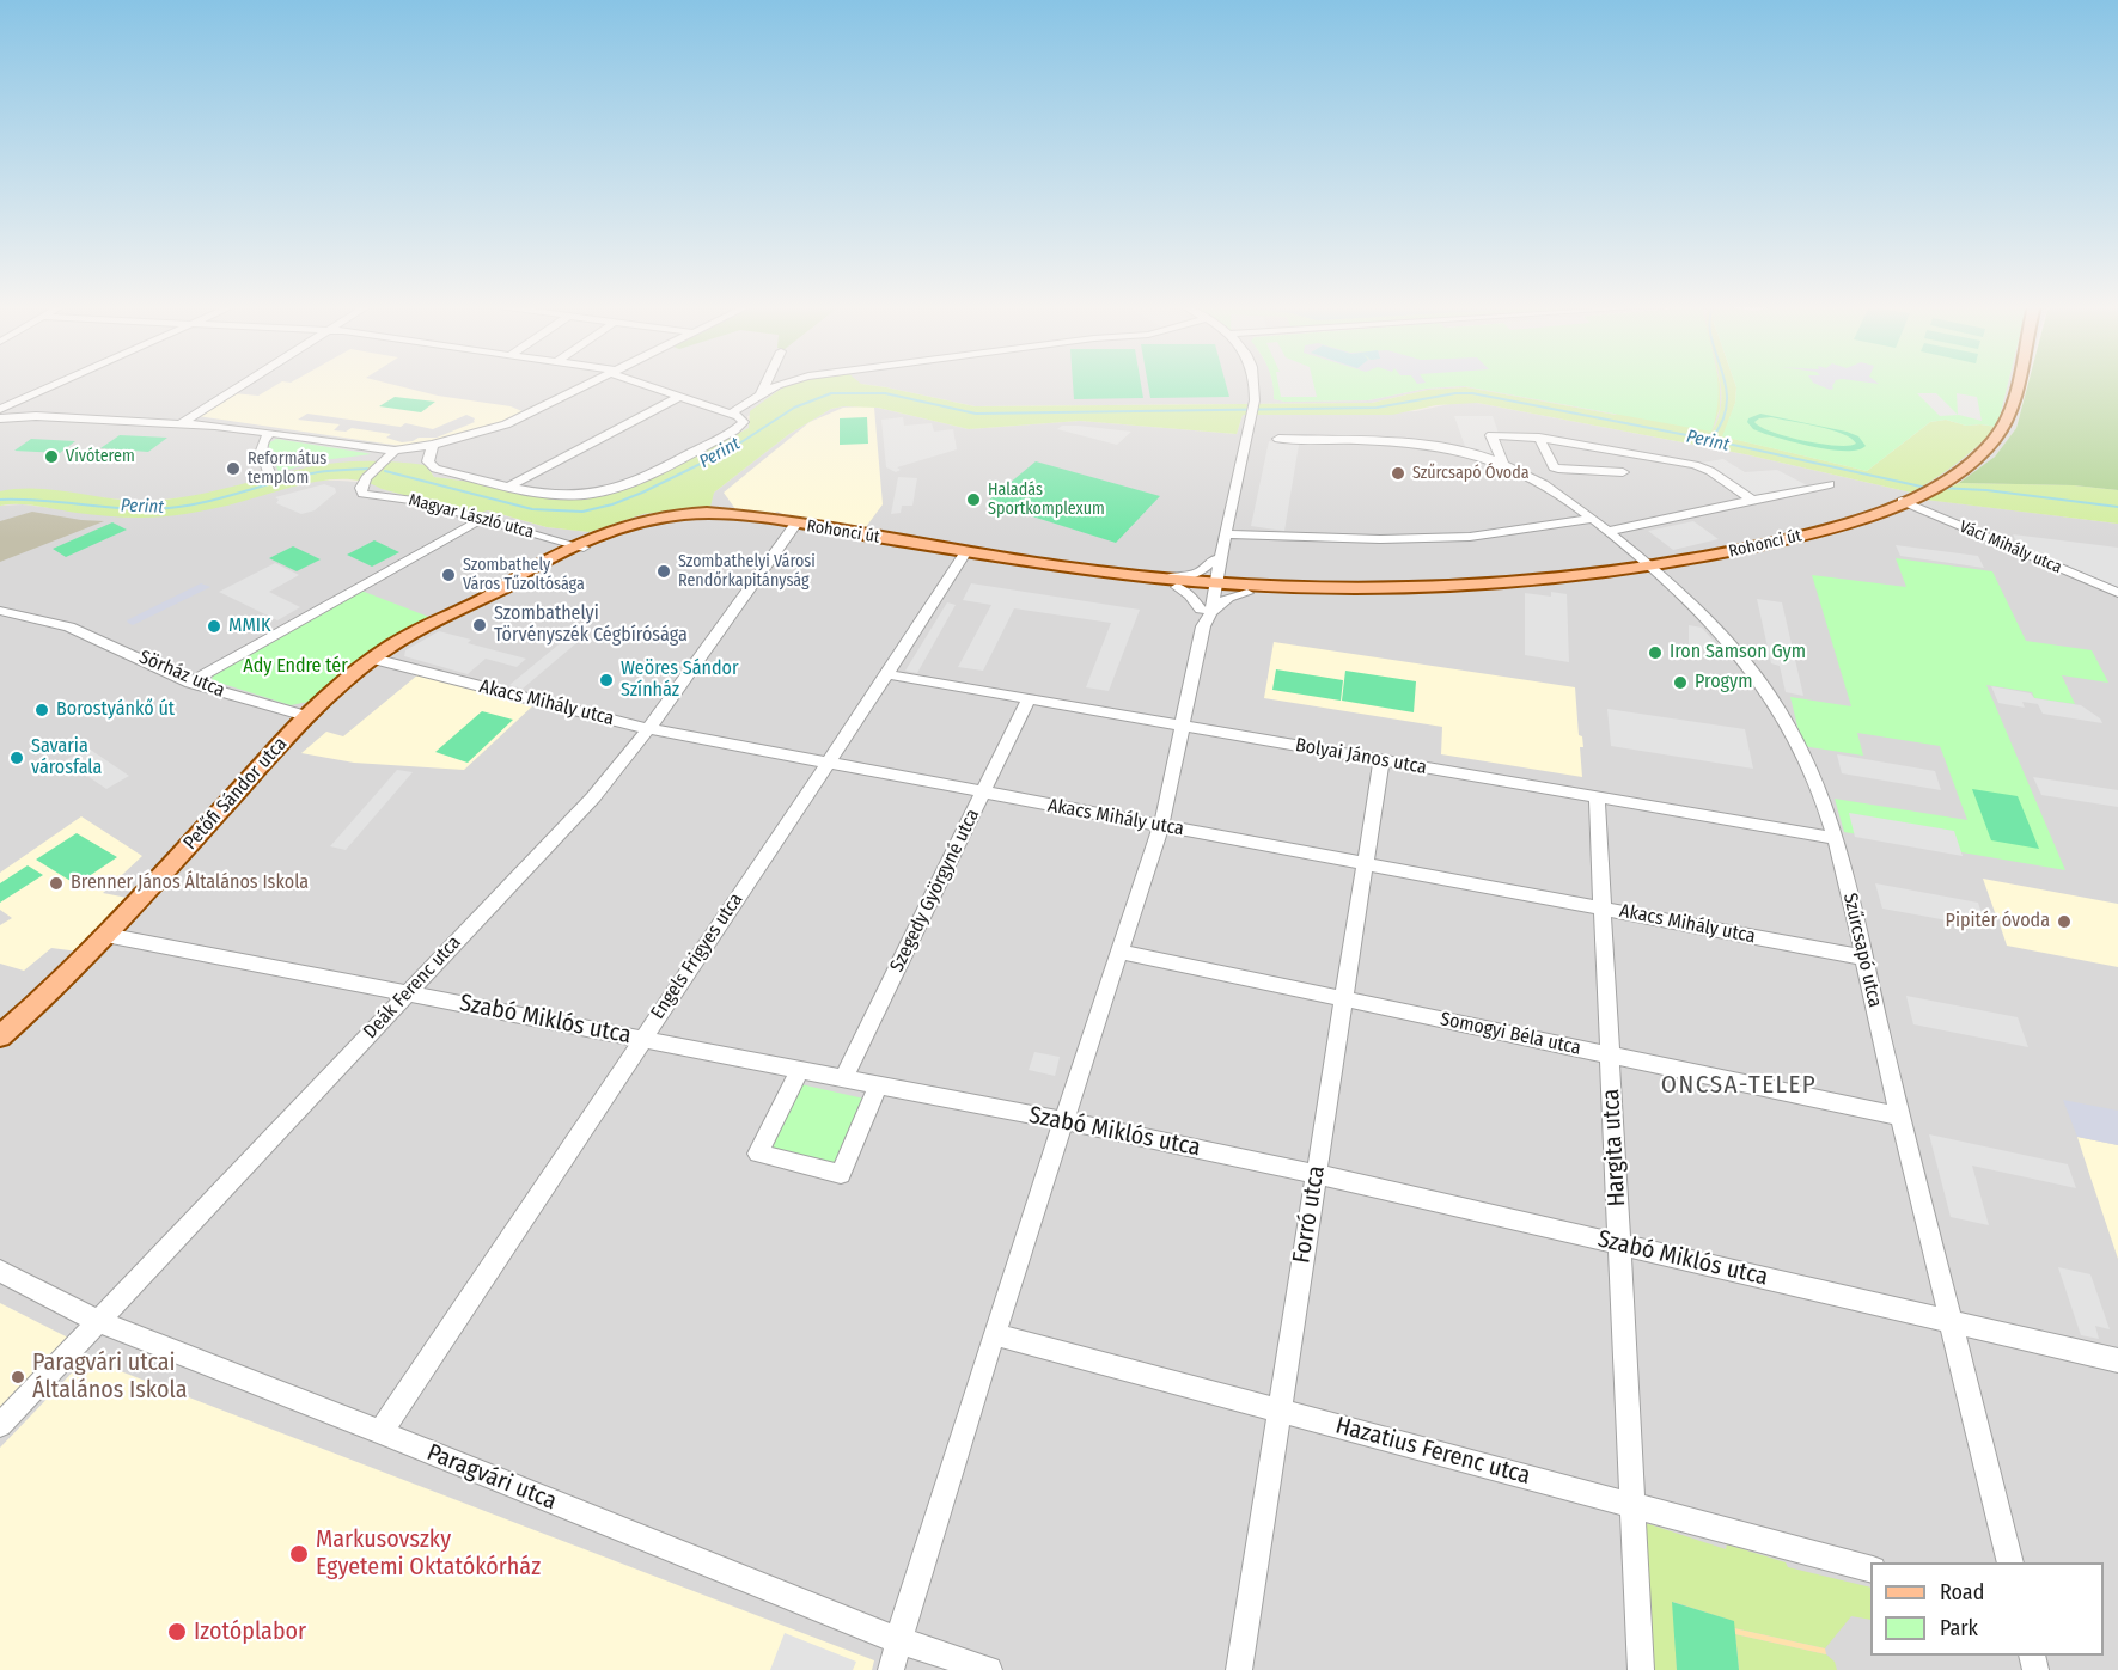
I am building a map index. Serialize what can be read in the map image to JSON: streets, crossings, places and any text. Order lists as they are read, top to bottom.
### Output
{
  "streets": {
    "main road": ["Rohonci út", "Petőfi Sándor utca"],
    "street": [
      "Magyar László utca",
      "Váci Mihály utca",
      "Sörház utca",
      "Akacs Mihály utca",
      "Bolyai János utca",
      "Szegedy Györgyné utca",
      "Szűrcsapó utca",
      "Engels Frigyes utca",
      "Deák Ferenc utca",
      "Szabó Miklós utca",
      "Somogyi Béla utca",
      "Hargita utca",
      "Forró utca",
      "Hazatius Ferenc utca",
      "Paragvári utca"
    ]
  },
  "crossings": [
    ["Magyar László utca", "Rohonci út"],
    ["Magyar László utca", "Petőfi Sándor utca"],
    ["Rohonci út", "Váci Mihály utca"],
    ["Rohonci út", "Petőfi Sándor utca"],
    ["Rohonci út", "Szűrcsapó utca"],
    ["Rohonci út", "Engels Frigyes utca"],
    ["Rohonci út", "Deák Ferenc utca"],
    ["Sörház utca", "Petőfi Sándor utca"],
    ["Akacs Mihály utca", "Petőfi Sándor utca"],
    ["Akacs Mihály utca", "Szegedy Györgyné utca"],
    ["Akacs Mihály utca", "Szűrcsapó utca"],
    ["Akacs Mihály utca", "Engels Frigyes utca"],
    ["Akacs Mihály utca", "Deák Ferenc utca"],
    ["Akacs Mihály utca", "Hargita utca"],
    ["Akacs Mihály utca", "Forró utca"],
    ["Bolyai János utca", "Szegedy Györgyné utca"],
    ["Bolyai János utca", "Szűrcsapó utca"],
    ["Bolyai János utca", "Engels Frigyes utca"],
    ["Bolyai János utca", "Hargita utca"],
    ["Bolyai János utca", "Forró utca"],
    ["Petőfi Sándor utca", "Szabó Miklós utca"],
    ["Szegedy Györgyné utca", "Szabó Miklós utca"],
    ["Szűrcsapó utca", "Szabó Miklós utca"],
    ["Szűrcsapó utca", "Somogyi Béla utca"],
    ["Engels Frigyes utca", "Szabó Miklós utca"],
    ["Engels Frigyes utca", "Paragvári utca"],
    ["Deák Ferenc utca", "Szabó Miklós utca"],
    ["Deák Ferenc utca", "Paragvári utca"],
    ["Szabó Miklós utca", "Hargita utca"],
    ["Szabó Miklós utca", "Forró utca"],
    ["Somogyi Béla utca", "Hargita utca"],
    ["Somogyi Béla utca", "Forró utca"],
    ["Hargita utca", "Hazatius Ferenc utca"],
    ["Forró utca", "Hazatius Ferenc utca"]
  ],
  "districts": ["ONCSA-TELEP"],
  "water": ["Perint"],
  "parks": ["Ady Endre tér"],
  "places": [
    "Vívóterem",
    "Református templom",
    "Szűrcsapó Óvoda",
    "Haladás Sportkomplexum",
    "Szombathelyi Városi Rendőrkapitányság",
    "Szombathely Város Tűzoltósága",
    "Szombathelyi Törvényszék Cégbírósága",
    "MMIK",
    "Iron Samson Gym",
    "Weöres Sándor Színház",
    "Progym",
    "Borostyánkő út",
    "Savaria városfala",
    "Brenner János Általános Iskola",
    "Pipitér óvoda",
    "Paragvári utcai Általános Iskola",
    "Markusovszky Egyetemi Oktatókórház",
    "Izotóplabor"
  ],
  "legend": ["Road", "Park"]
}
